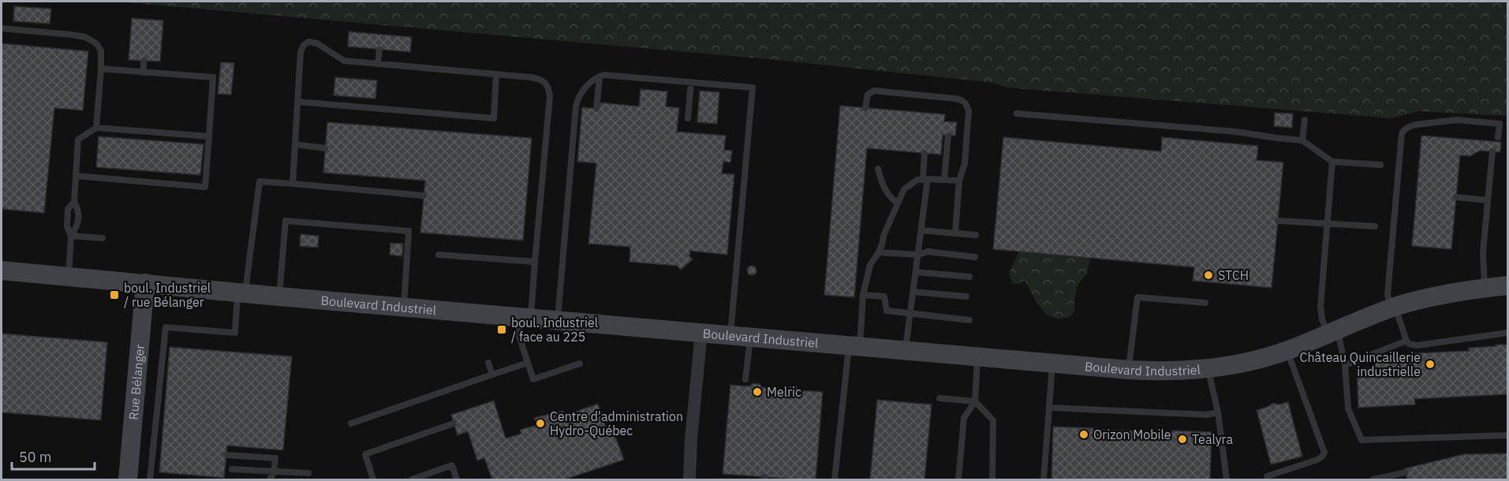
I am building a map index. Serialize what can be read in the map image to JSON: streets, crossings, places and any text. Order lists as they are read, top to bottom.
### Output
{
  "streets": {
    "street": ["Boulevard Industriel", "Rue Bélanger"]
  },
  "crossings": [
    ["Boulevard Industriel", "Rue Bélanger"]
  ],
  "places": {
    "other": [
      "STCH",
      "Château Quincaillerie industrielle",
      "Melric",
      "Centre d'administration Hydro-Québec",
      "Orizon Mobile",
      "Tealyra"
    ],
    "transit": ["boul. Industriel / rue Bélanger", "boul. Industriel / face au 225"]
  },
  "scale_bar": "50 m"
}
